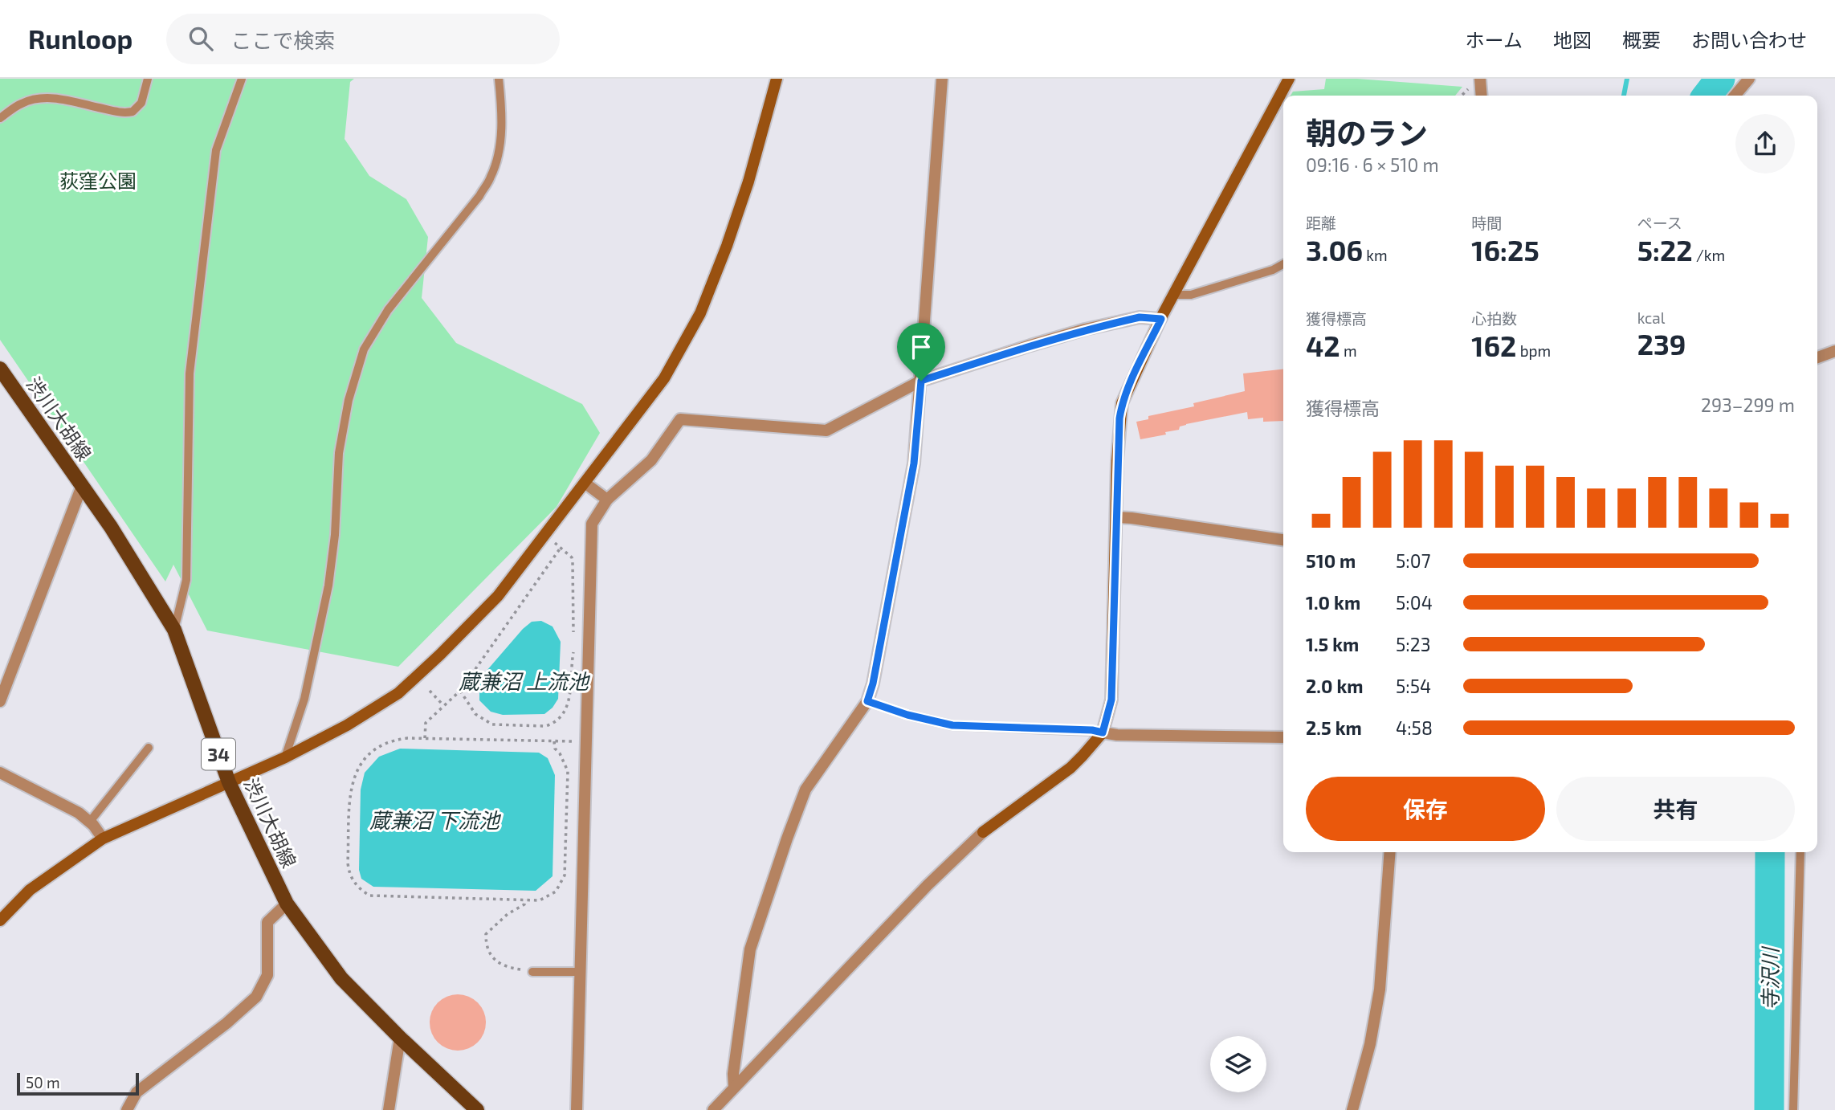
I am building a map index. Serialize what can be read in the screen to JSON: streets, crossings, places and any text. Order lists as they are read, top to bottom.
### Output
{
  "streets": {
    "main road": ["渋川大胡線", "34"]
  },
  "water": ["蔵兼沼 上流池", "蔵兼沼 下流池", "寺沢川"],
  "parks": ["荻窪公園"],
  "scale_bar": "50 m",
  "page": {
    "header": "Runloop",
    "search": "ここで検索",
    "nav": [
      "ホーム",
      "地図",
      "概要",
      "お問い合わせ"
    ],
    "heading": ["朝のラン", "09:16 · 6 × 510 m"],
    "stats": [
      ["距離", "3.06 km"],
      ["時間", "16:25"],
      ["ペース", "5:22 /km"],
      ["獲得標高", "42 m"],
      ["心拍数", "162 bpm"],
      ["kcal", "239"]
    ],
    "chart": ["獲得標高", "293–299 m"],
    "list": [
      {
        "name": "510 m",
        "note": "5:07"
      },
      {
        "name": "1.0 km",
        "note": "5:04"
      },
      {
        "name": "1.5 km",
        "note": "5:23"
      },
      {
        "name": "2.0 km",
        "note": "5:54"
      },
      {
        "name": "2.5 km",
        "note": "4:58"
      }
    ],
    "buttons": ["保存", "共有"],
    "scale": "50 m"
  }
}
